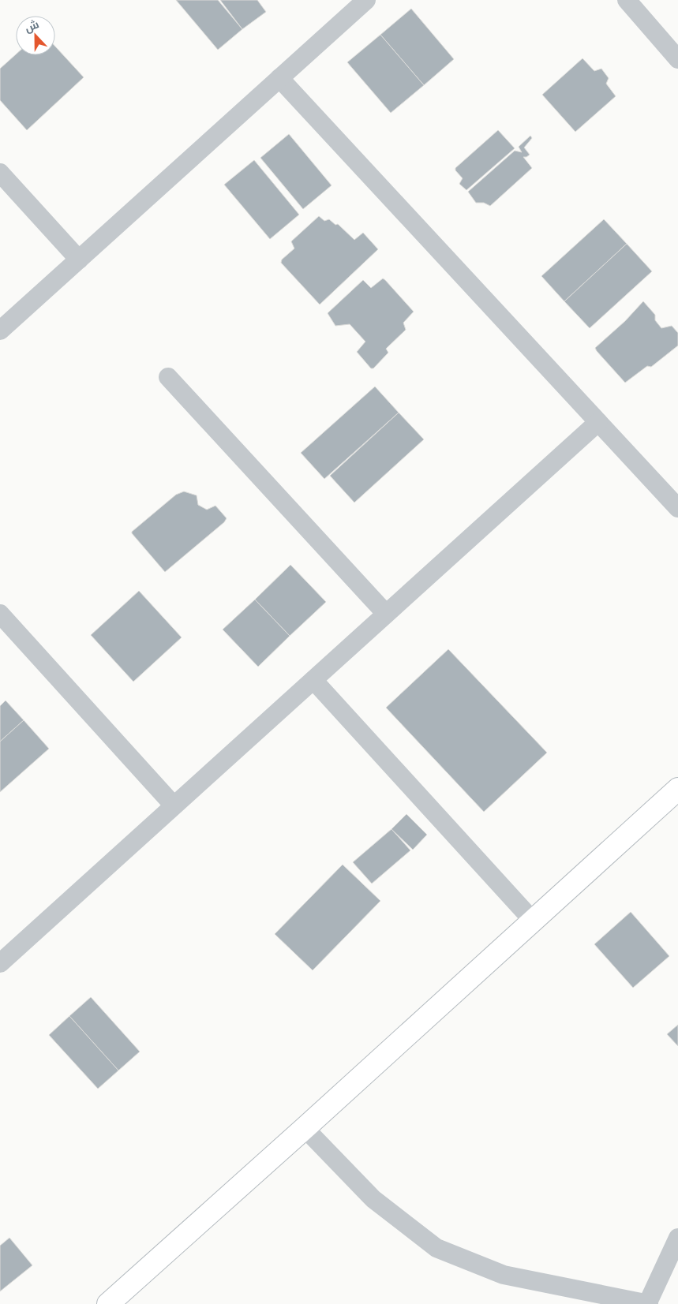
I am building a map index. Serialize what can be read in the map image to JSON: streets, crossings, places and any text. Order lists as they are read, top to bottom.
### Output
{
  "north": "top"
}
